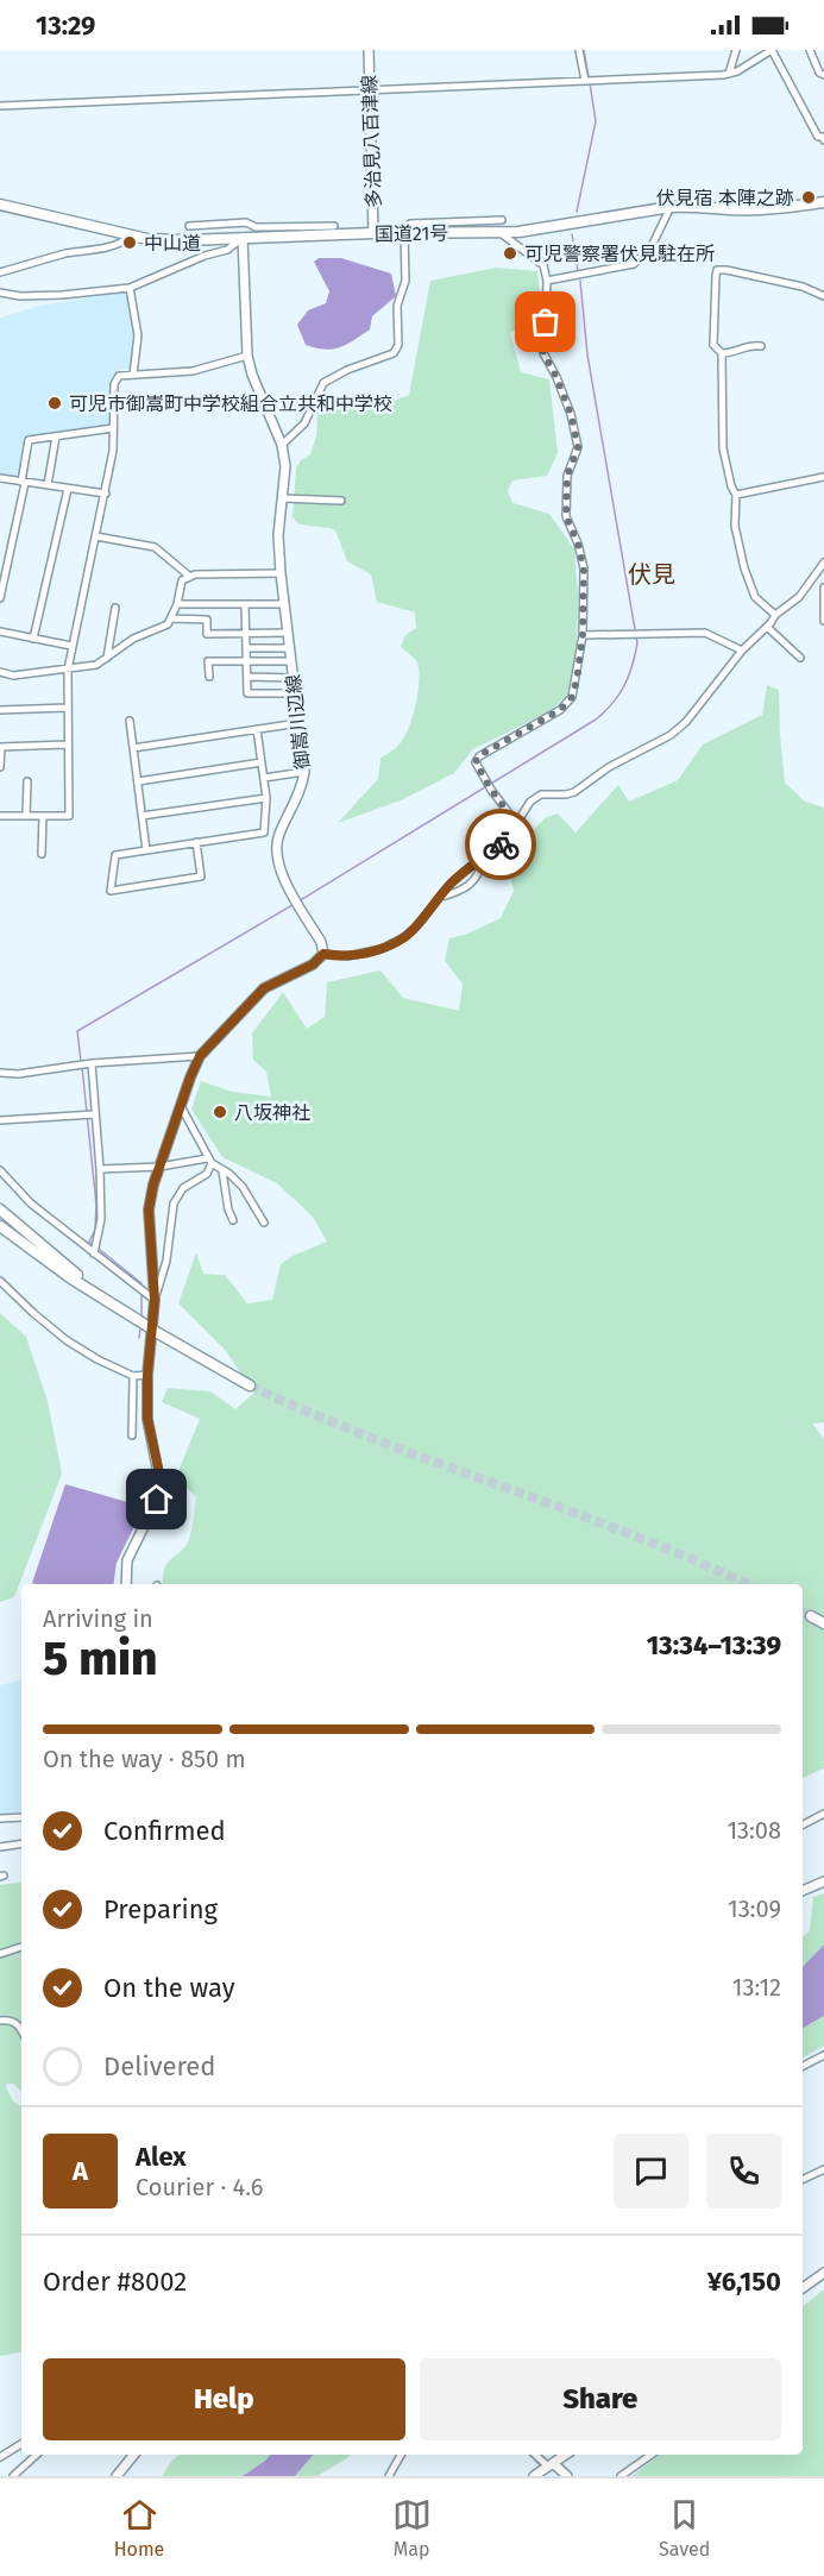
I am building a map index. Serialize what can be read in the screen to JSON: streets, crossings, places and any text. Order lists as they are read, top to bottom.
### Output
{
  "streets": {
    "highway": ["国道21号"],
    "main road": ["多治見八百津線", "御嵩川辺線"]
  },
  "crossings": [
    ["多治見八百津線", "国道21号"],
    ["国道21号", "御嵩川辺線"]
  ],
  "districts": ["伏見"],
  "places": [
    "伏見宿 本陣之跡",
    "中山道",
    "可児警察署伏見駐在所",
    "可児市御嵩町中学校組合立共和中学校",
    "八坂神社"
  ],
  "page": {
    "status": "13:29",
    "heading": ["5 min", "Arriving in", "13:34–13:39"],
    "panel": [
      "Alex",
      "Courier · 4.6",
      "Order #8002",
      "¥6,150"
    ],
    "bar": "On the way · 850 m",
    "list": [
      ["Confirmed", "13:08"],
      ["Preparing", "13:09"],
      ["On the way", "13:12"],
      "Delivered"
    ],
    "round": "A",
    "buttons": ["Help", "Share"],
    "tabs": ["Home", "Map", "Saved"]
  }
}
